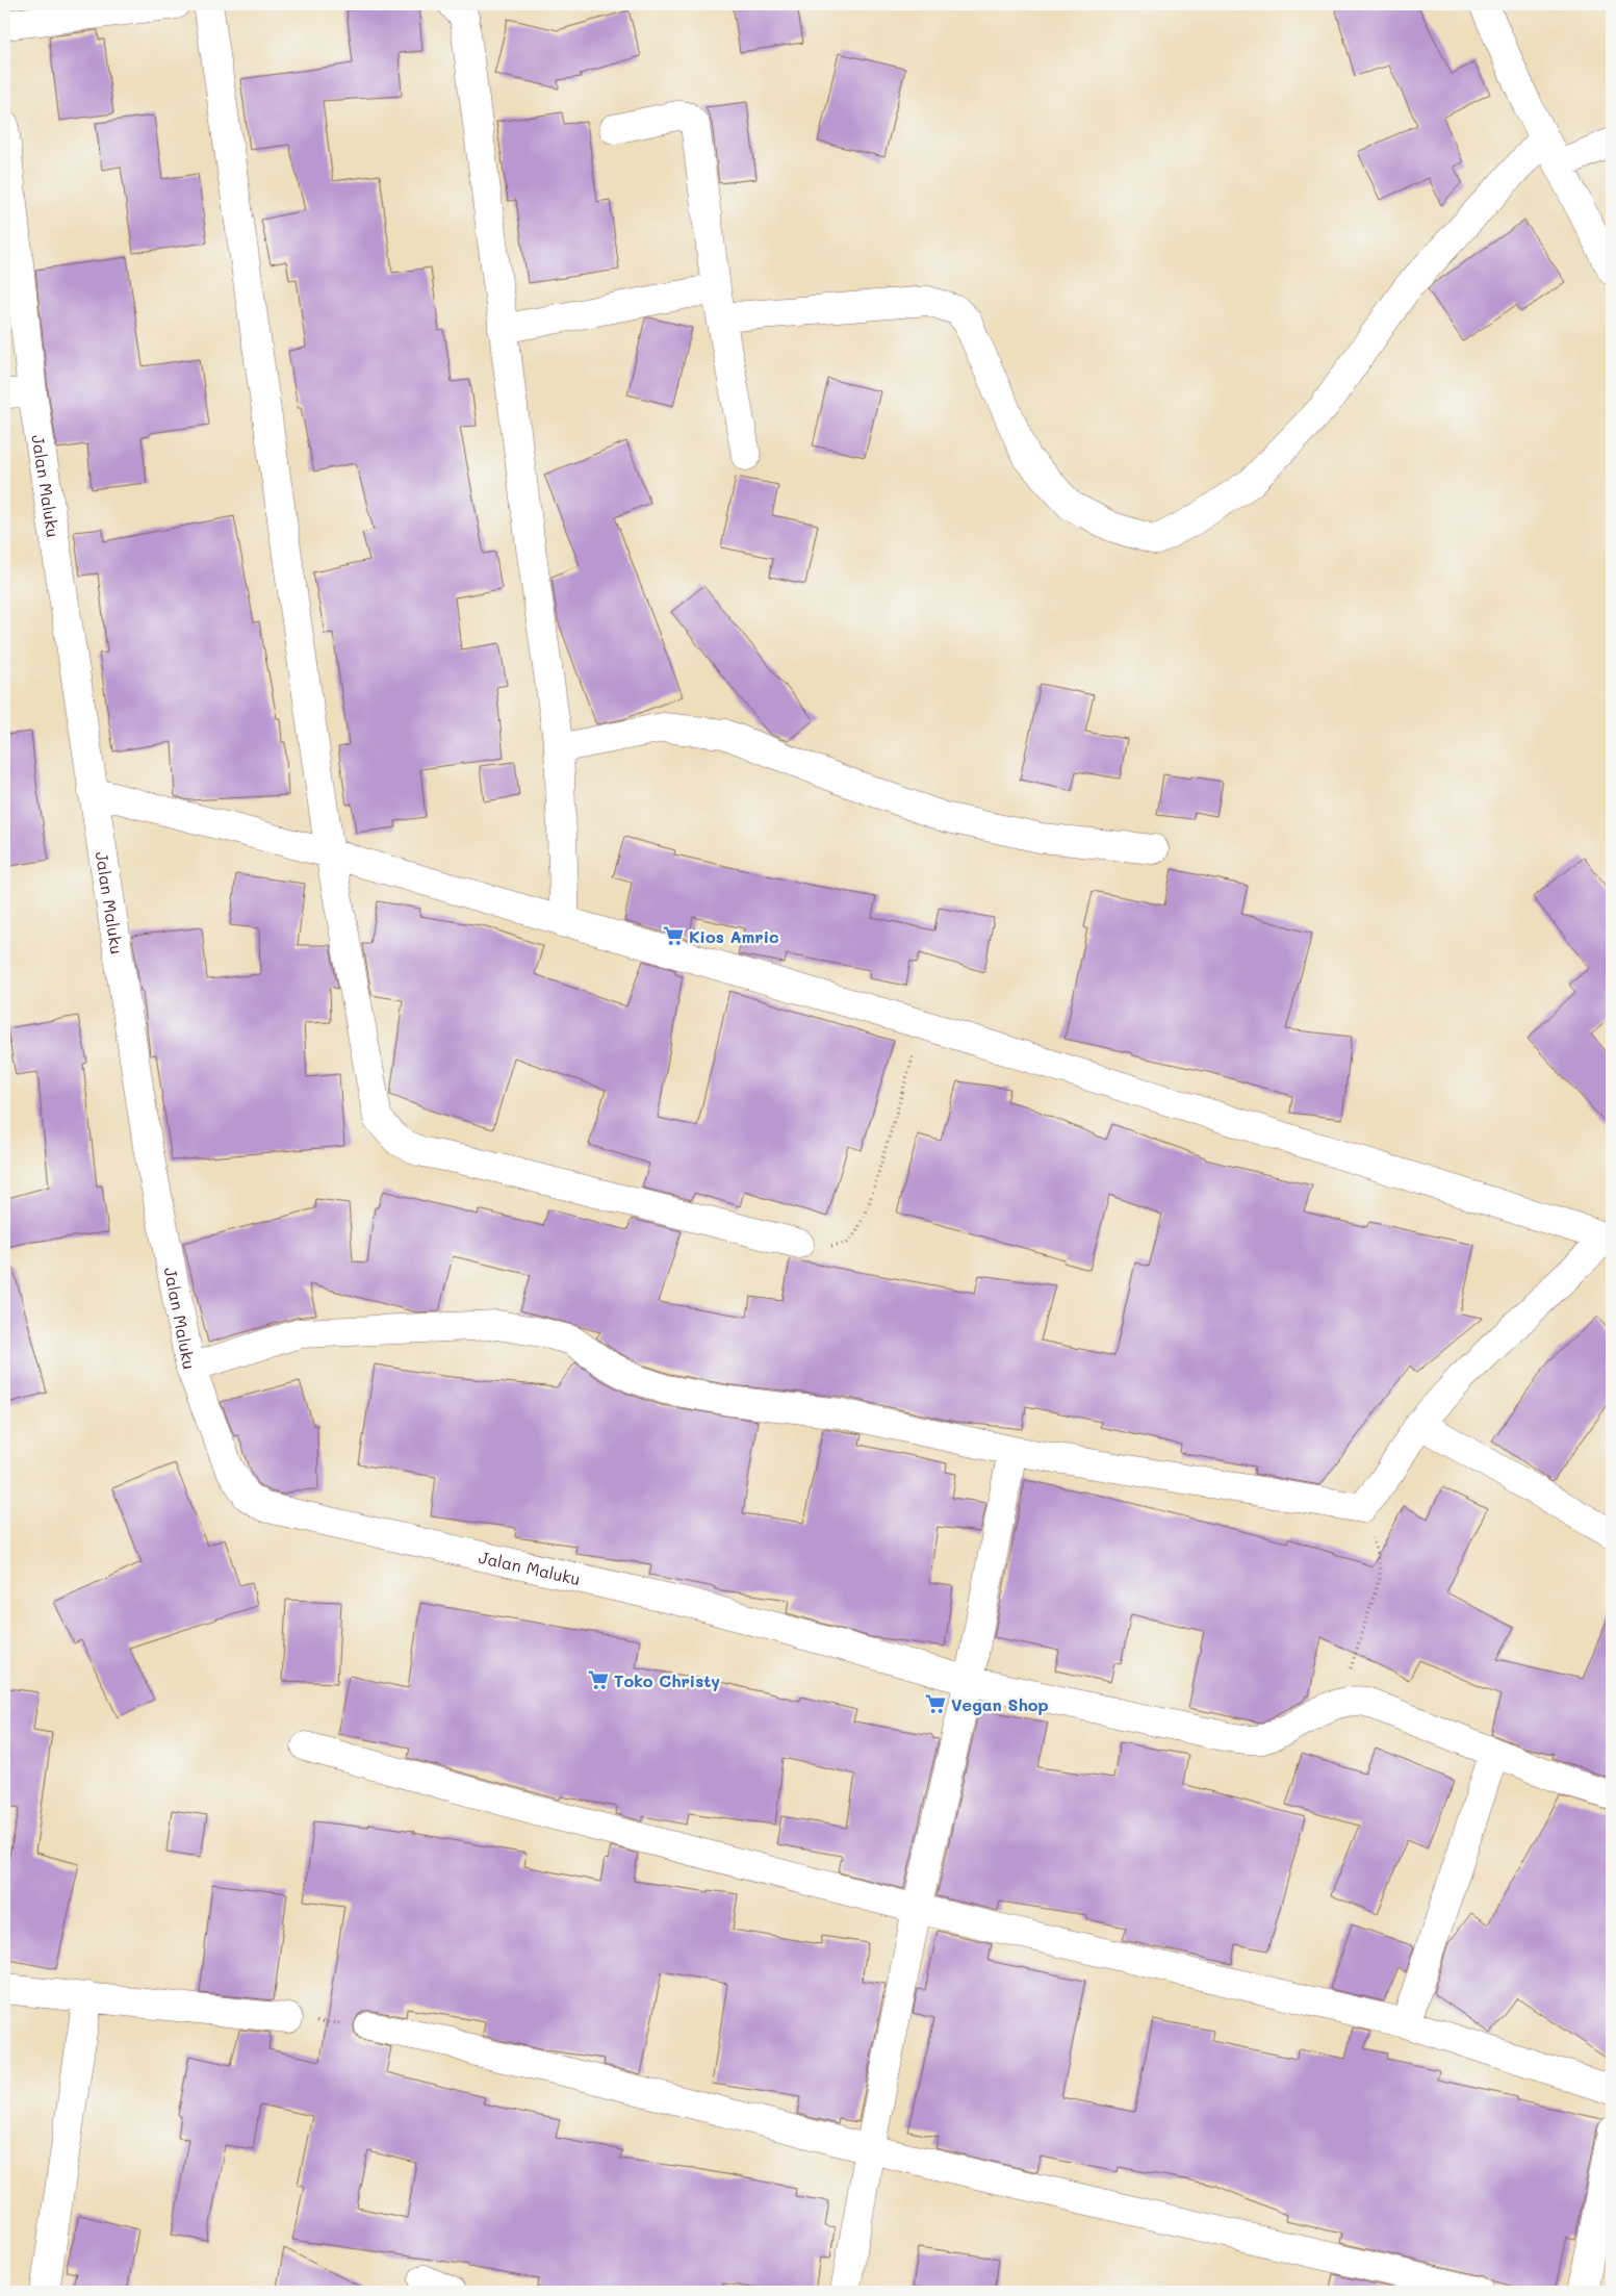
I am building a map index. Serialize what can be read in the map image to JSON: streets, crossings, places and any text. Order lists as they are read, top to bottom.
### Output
{
  "streets": {
    "street": ["Jalan Maluku"]
  },
  "places": {
    "supermarket": ["Kios Amric", "Toko Christy", "Vegan Shop"]
  }
}
